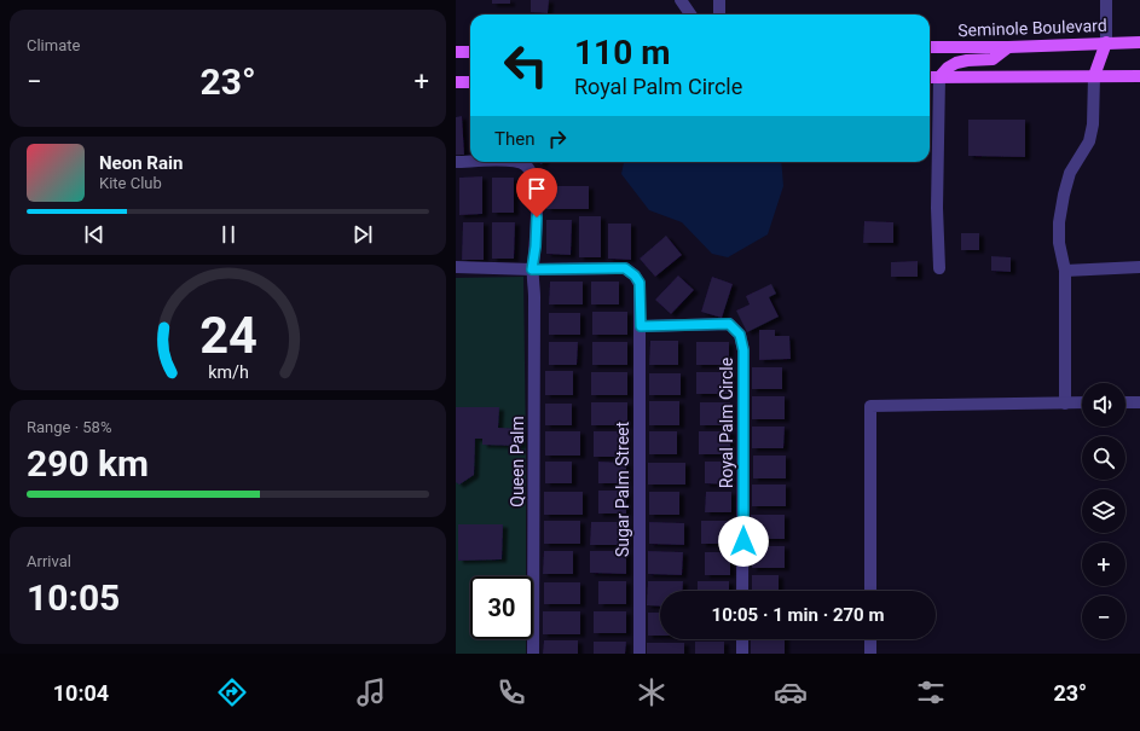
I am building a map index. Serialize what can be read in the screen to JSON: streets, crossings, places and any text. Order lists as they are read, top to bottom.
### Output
{
  "streets": {
    "main road": ["Seminole Boulevard"],
    "street": ["Royal Palm Circle", "Queen Palm", "Sugar Palm Street"]
  },
  "crossings": [
    ["Royal Palm Circle", "Sugar Palm Street"]
  ],
  "page": {
    "tile": [
      "Climate",
      ["Range · 58%", "290 km"],
      ["Arrival", "10:05"]
    ],
    "turn": ["110 m", "Royal Palm Circle"],
    "heat": ["−", "23°", "+"],
    "then": "Then",
    "song": ["Neon Rain", "Kite Club"],
    "map_buttons": ["+", "−"],
    "limit": "30",
    "trip": "10:05 · 1 min · 270 m",
    "tabs": ["10:04", "23°"],
    "gauge": ["24", "km/h"]
  }
}
